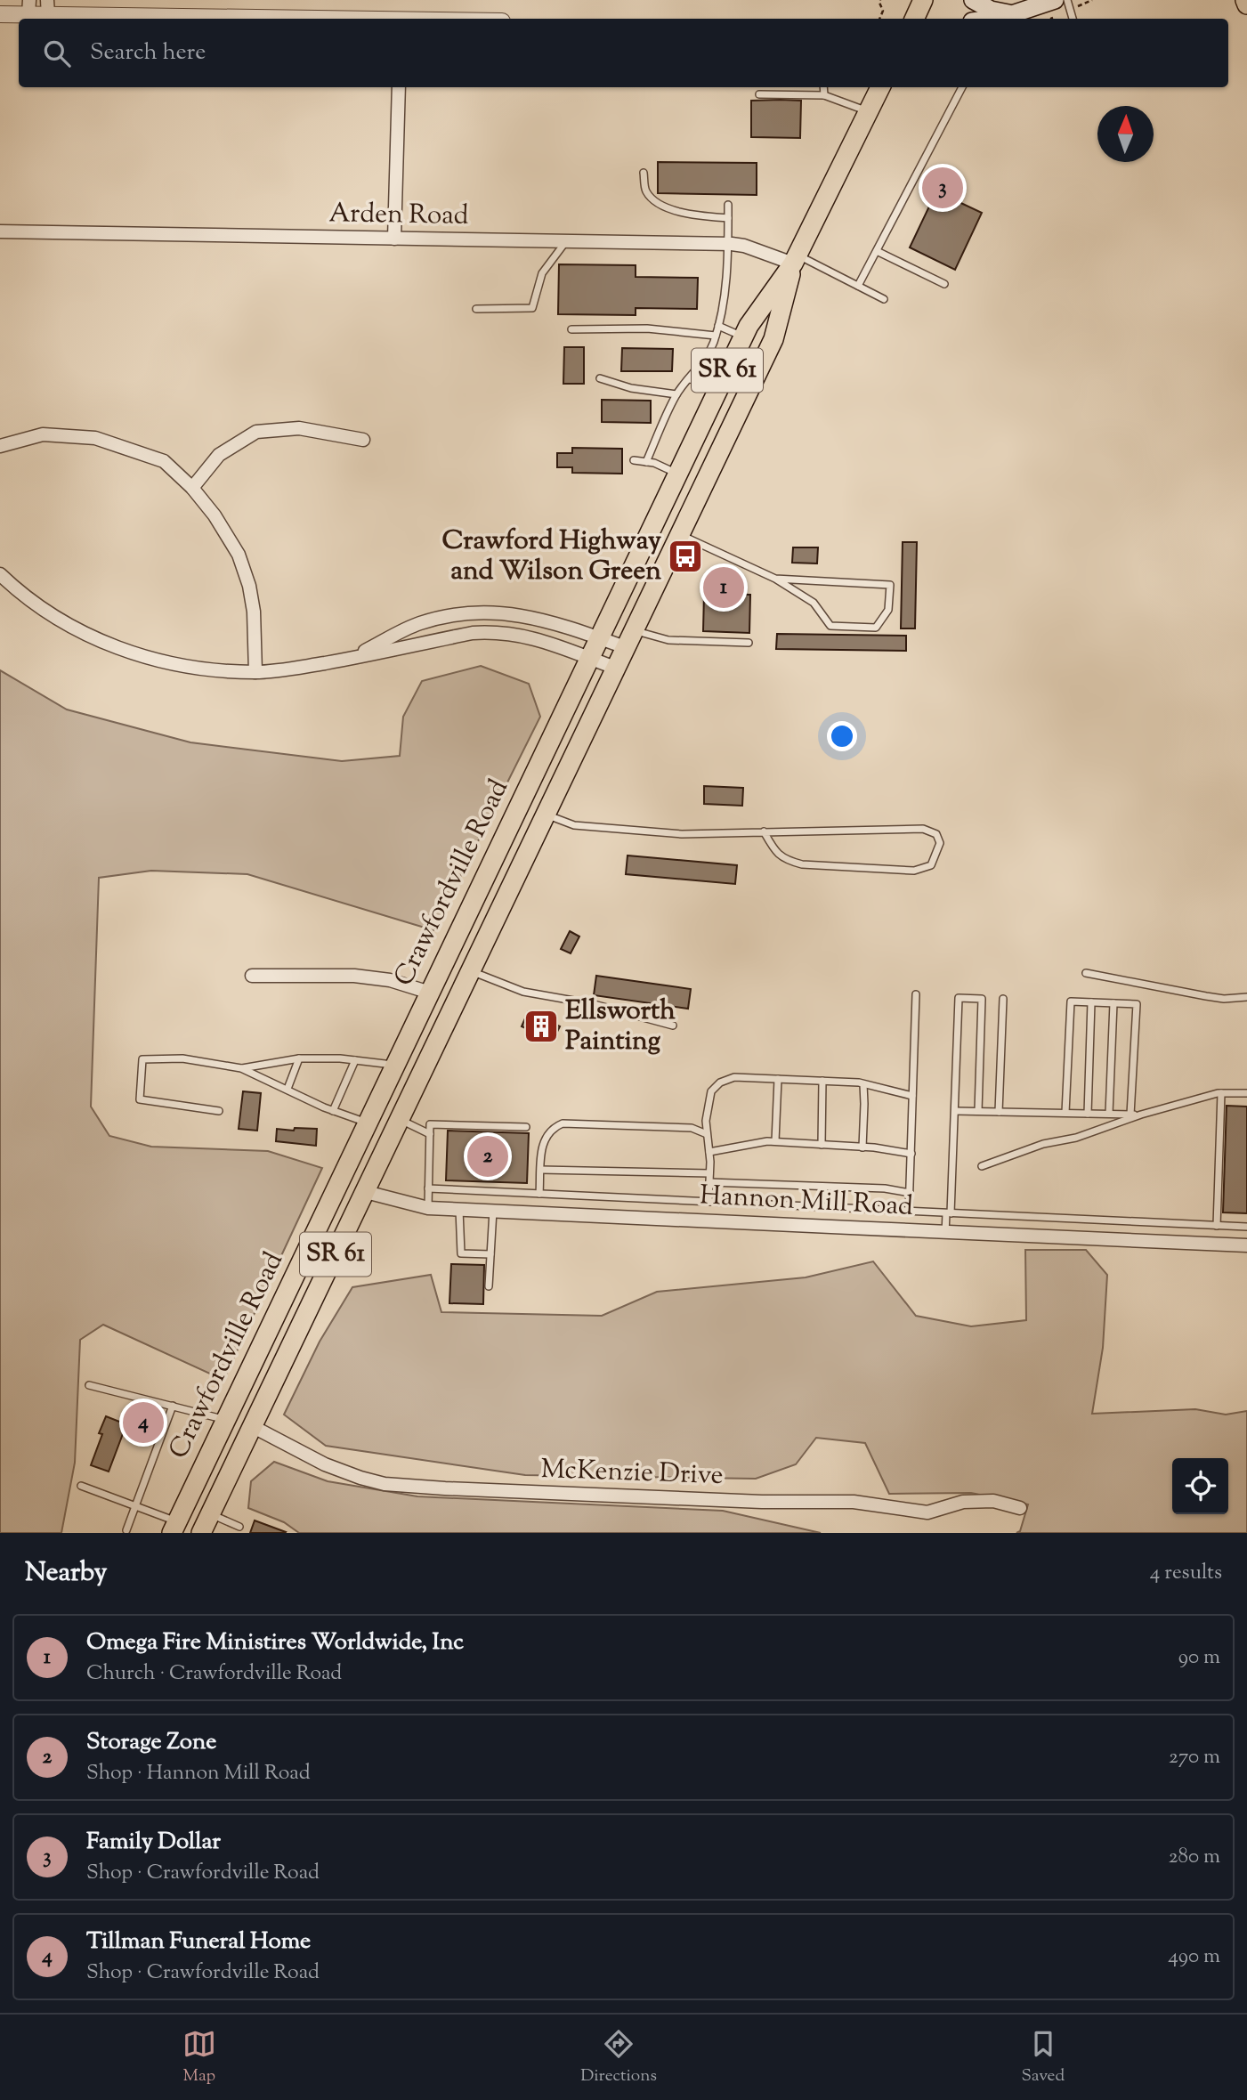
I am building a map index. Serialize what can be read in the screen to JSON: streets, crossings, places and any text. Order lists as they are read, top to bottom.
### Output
{
  "streets": {
    "main road": ["SR 61", "Crawfordville Road"],
    "street": ["Arden Road", "Hannon Mill Road", "McKenzie Drive"]
  },
  "crossings": [
    ["Arden Road", "Crawfordville Road"],
    ["Crawfordville Road", "Hannon Mill Road"],
    ["Crawfordville Road", "McKenzie Drive"]
  ],
  "places": {
    "bus stop": ["Crawford Highway and Wilson Green"],
    "building": ["Ellsworth Painting"]
  },
  "north": "top",
  "page": {
    "search": "Search here",
    "pins": [
      "3",
      "1",
      "2",
      "4"
    ],
    "heading": ["Nearby", "4 results"],
    "list": [
      {
        "mark": "1",
        "name": "Omega Fire Ministires Worldwide, Inc",
        "note": "Church · Crawfordville Road",
        "value": "90 m"
      },
      {
        "mark": "2",
        "name": "Storage Zone",
        "note": "Shop · Hannon Mill Road",
        "value": "270 m"
      },
      {
        "mark": "3",
        "name": "Family Dollar",
        "note": "Shop · Crawfordville Road",
        "value": "280 m"
      },
      {
        "mark": "4",
        "name": "Tillman Funeral Home",
        "note": "Shop · Crawfordville Road",
        "value": "490 m"
      }
    ],
    "nav": ["Map", "Directions", "Saved"]
  }
}
